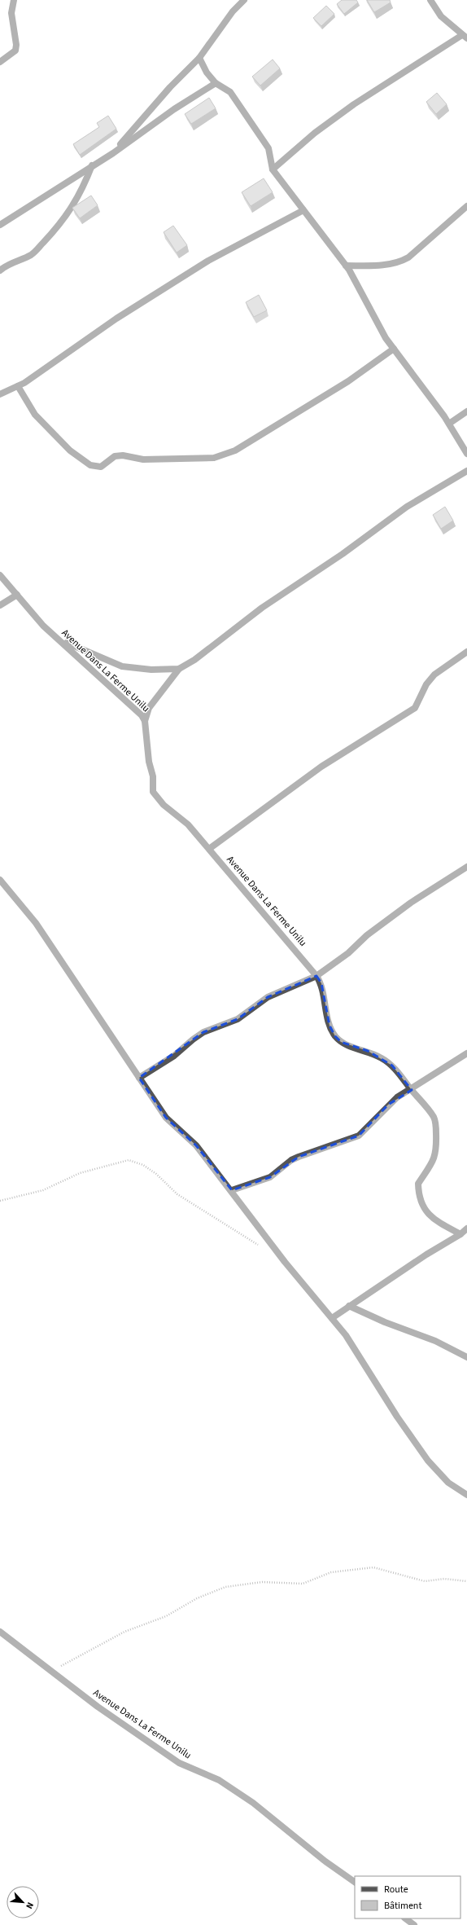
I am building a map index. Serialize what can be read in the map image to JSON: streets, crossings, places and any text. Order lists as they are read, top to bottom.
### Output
{
  "streets": {
    "street": ["Avenue Dans La Ferme Unilu"]
  },
  "legend": ["Route", "Bâtiment"],
  "north": "bottom right"
}
